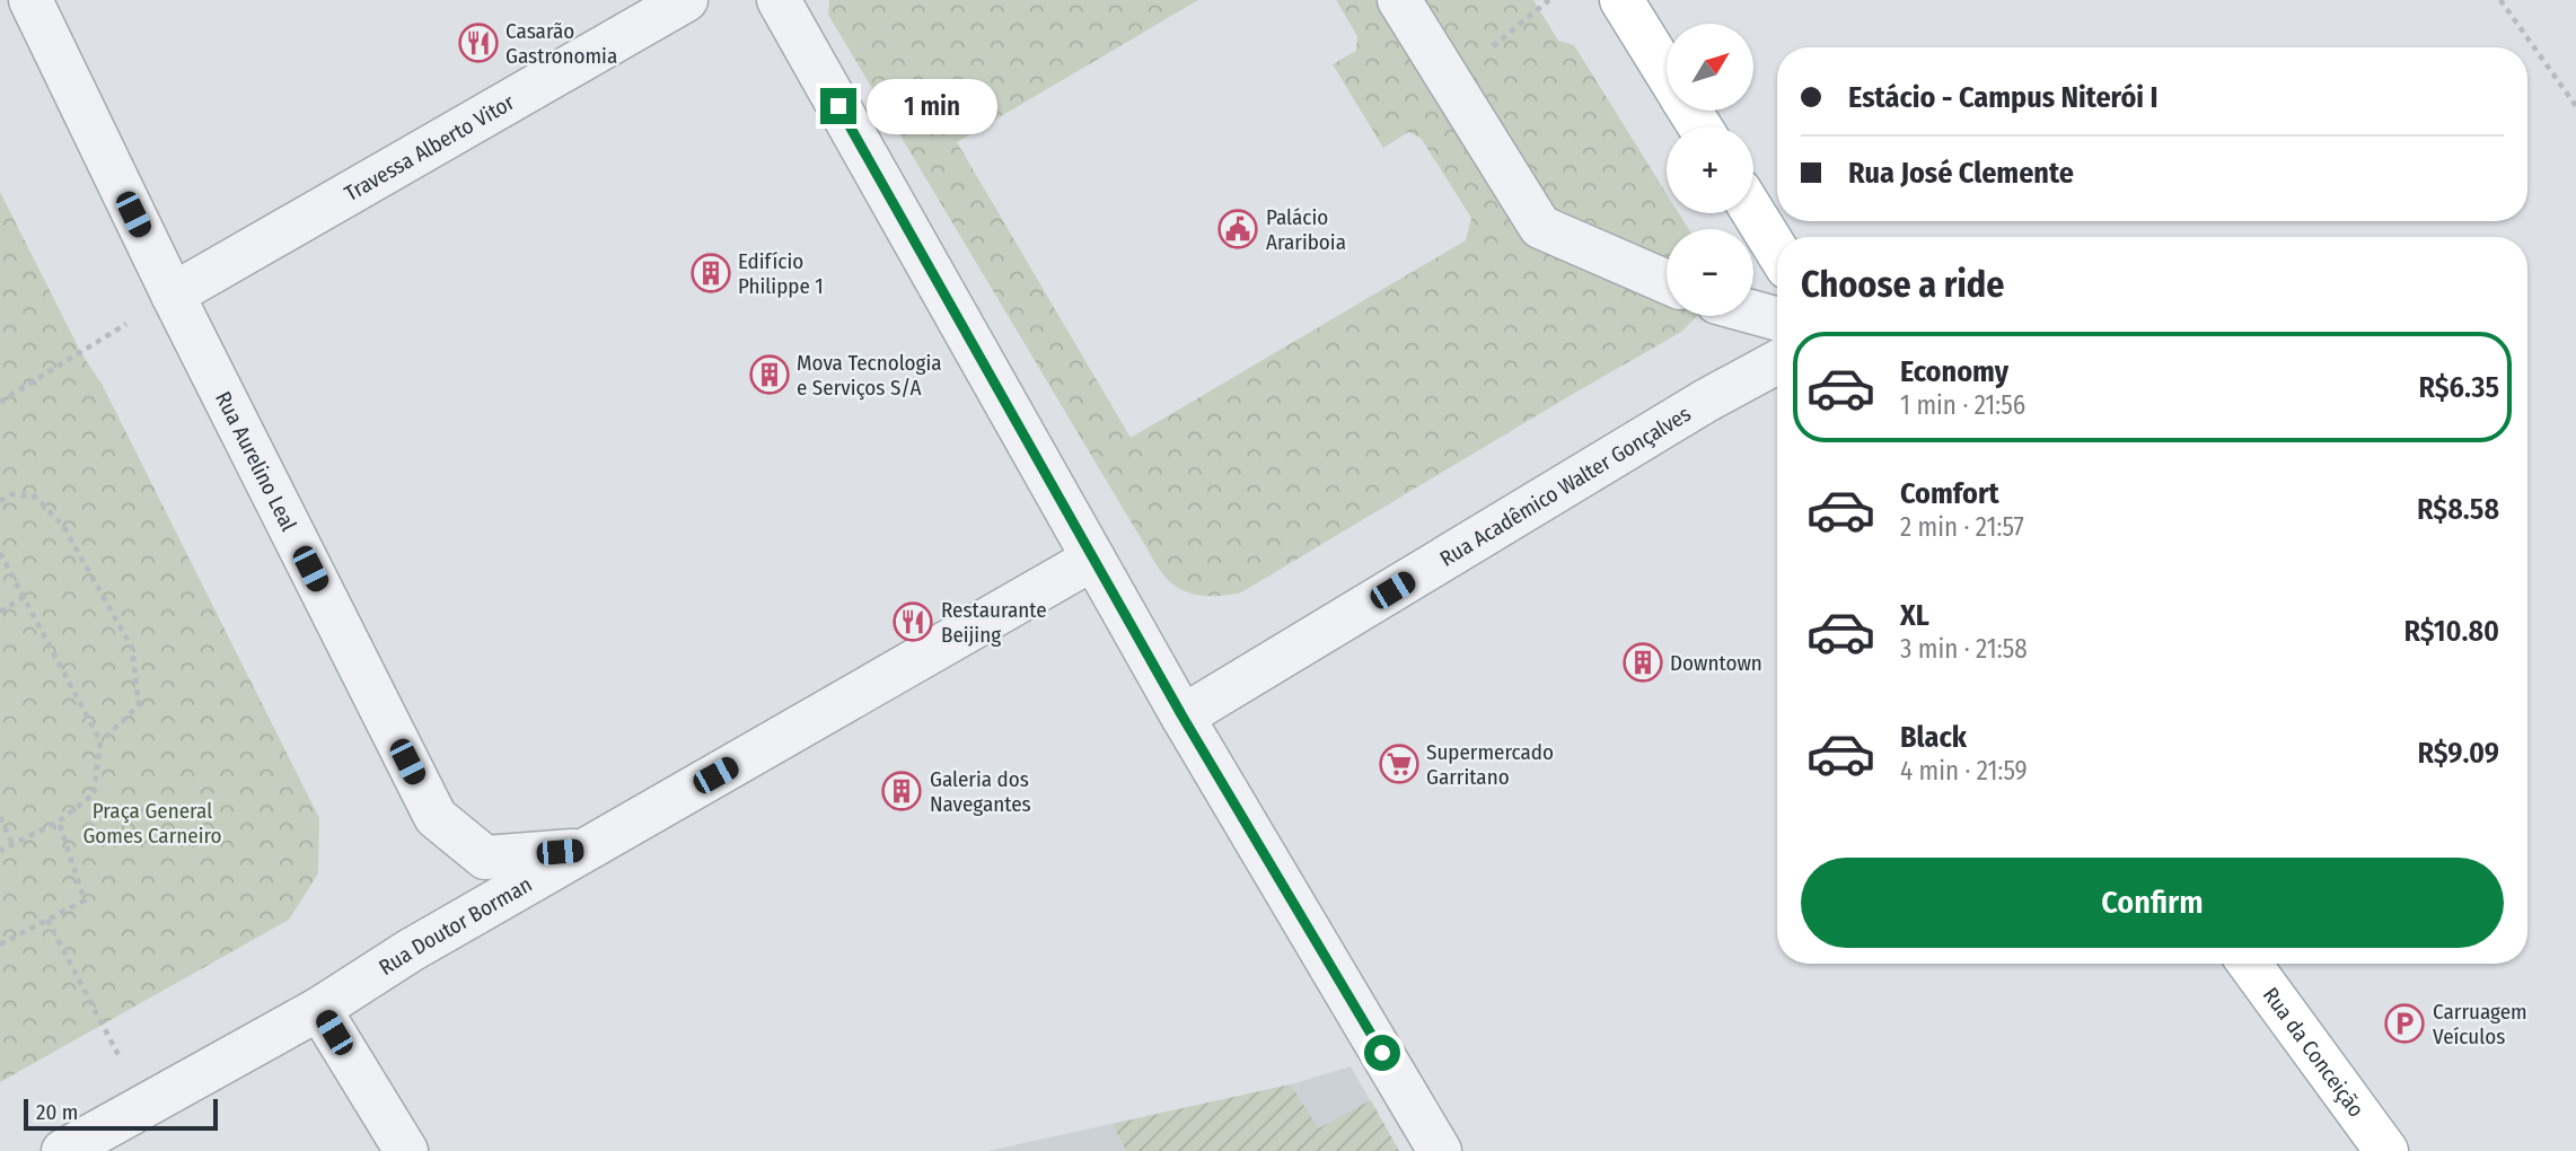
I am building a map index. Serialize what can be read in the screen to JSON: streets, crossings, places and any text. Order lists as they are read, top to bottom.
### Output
{
  "streets": {
    "main road": ["Rua da Conceição"],
    "street": [
      "Travessa Alberto Vitor",
      "Rua Aurelino Leal",
      "Rua Acadêmico Walter Gonçalves",
      "Rua Doutor Borman"
    ]
  },
  "crossings": [
    ["Travessa Alberto Vitor", "Rua Aurelino Leal"],
    ["Rua Aurelino Leal", "Rua Doutor Borman"]
  ],
  "parks": ["Praça General Gomes Carneiro"],
  "places": {
    "restaurant": ["Casarão Gastronomia", "Restaurante Beijing"],
    "public building": ["Palácio Arariboia"],
    "building": [
      "Edifício Philippe 1",
      "Mova Tecnologia e Serviços S/A",
      "Downtown",
      "Galeria dos Navegantes"
    ],
    "supermarket": ["Supermercado Garritano"],
    "parking": ["Carruagem Veículos"]
  },
  "scale_bar": "20 m",
  "north": "top right",
  "page": {
    "map_buttons": ["+", "−"],
    "banner": ["Estácio - Campus Niterói I", "Rua José Clemente"],
    "bubble": "1 min",
    "heading": "Choose a ride",
    "list": [
      {
        "name": "Economy",
        "note": "1 min · 21:56",
        "value": "R$6.35"
      },
      {
        "name": "Comfort",
        "note": "2 min · 21:57",
        "value": "R$8.58"
      },
      {
        "name": "XL",
        "note": "3 min · 21:58",
        "value": "R$10.80"
      },
      {
        "name": "Black",
        "note": "4 min · 21:59",
        "value": "R$9.09"
      }
    ],
    "buttons": "Confirm",
    "scale": "20 m"
  }
}
